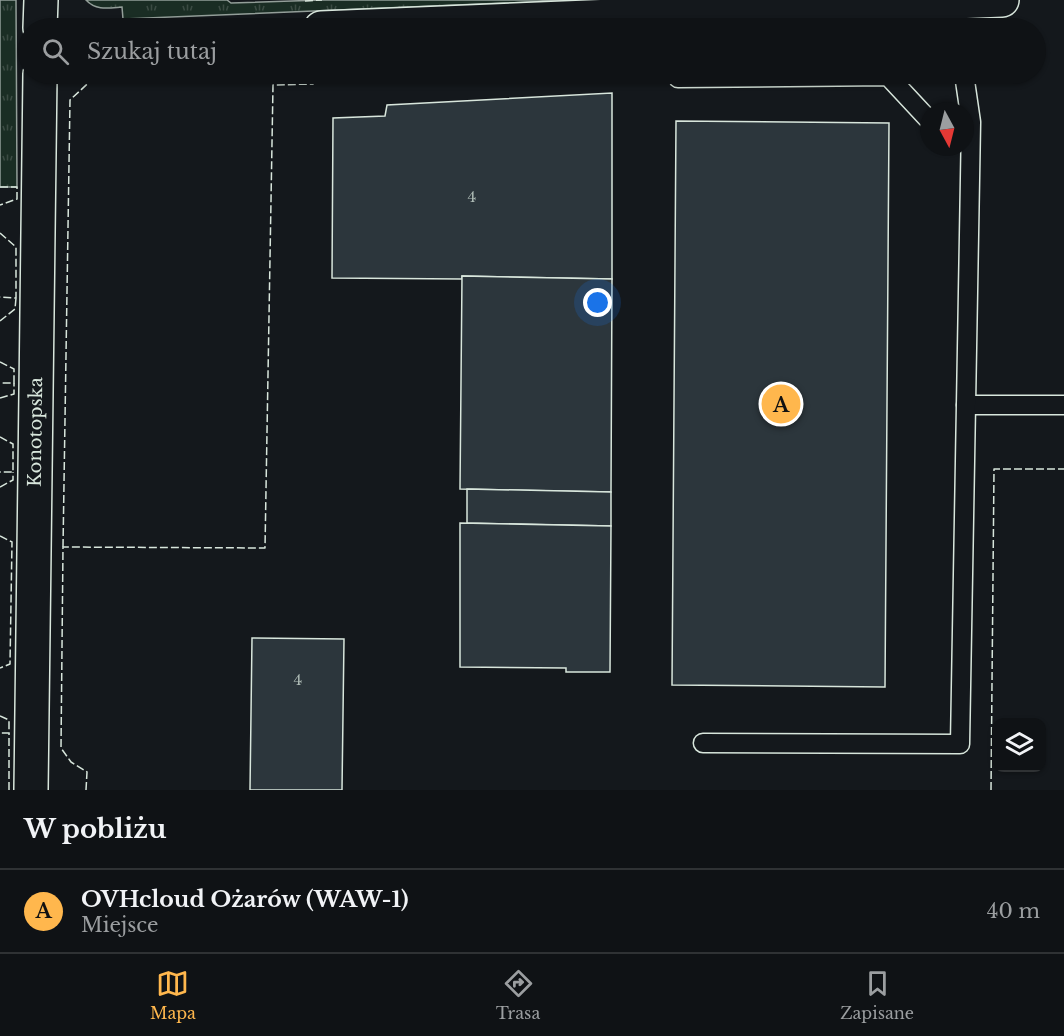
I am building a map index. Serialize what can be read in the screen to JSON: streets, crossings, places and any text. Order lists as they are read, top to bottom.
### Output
{
  "streets": {
    "main road": ["Konotopska"]
  },
  "house_numbers": ["4", "4"],
  "north": "bottom",
  "page": {
    "search": "Szukaj tutaj",
    "pins": "A",
    "heading": "W pobliżu",
    "list": [
      {
        "mark": "A",
        "name": "OVHcloud Ożarów (WAW-1)",
        "note": "Miejsce",
        "value": "40 m"
      }
    ],
    "nav": ["Mapa", "Trasa", "Zapisane"]
  }
}
